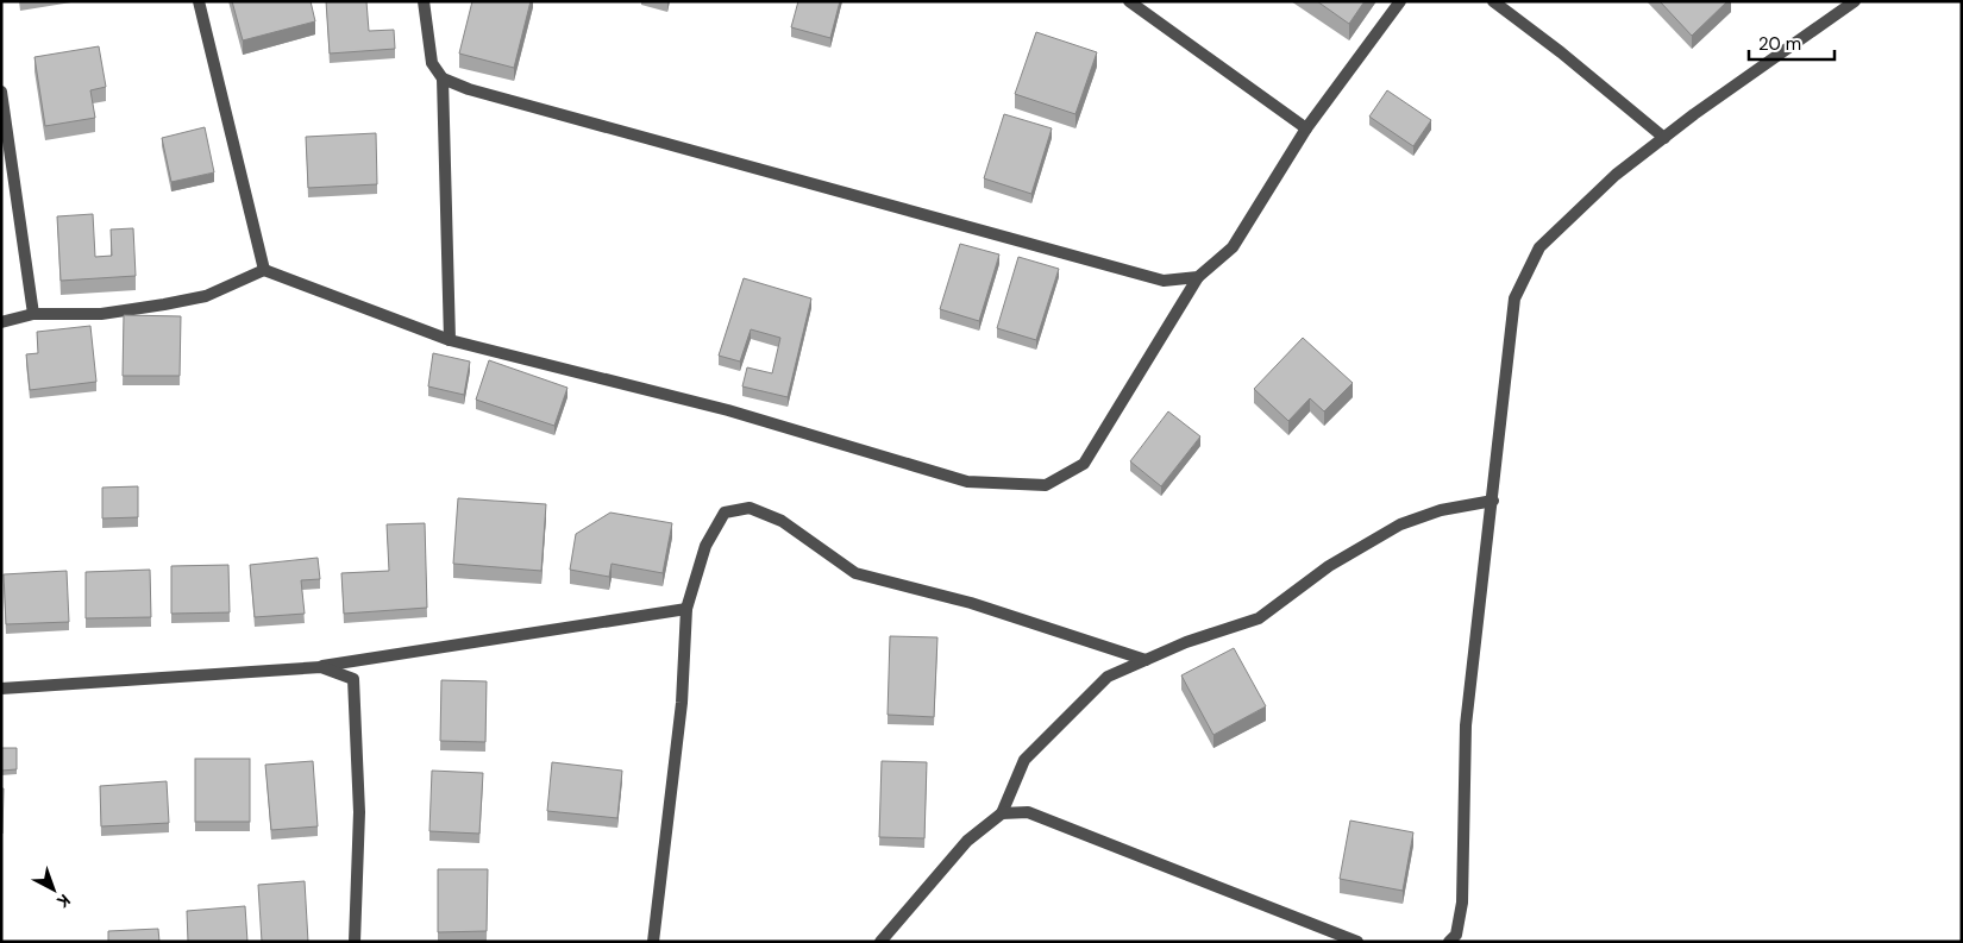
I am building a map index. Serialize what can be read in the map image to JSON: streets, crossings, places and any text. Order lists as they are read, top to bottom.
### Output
{
  "scale_bar": "20 m",
  "north": "bottom right"
}
